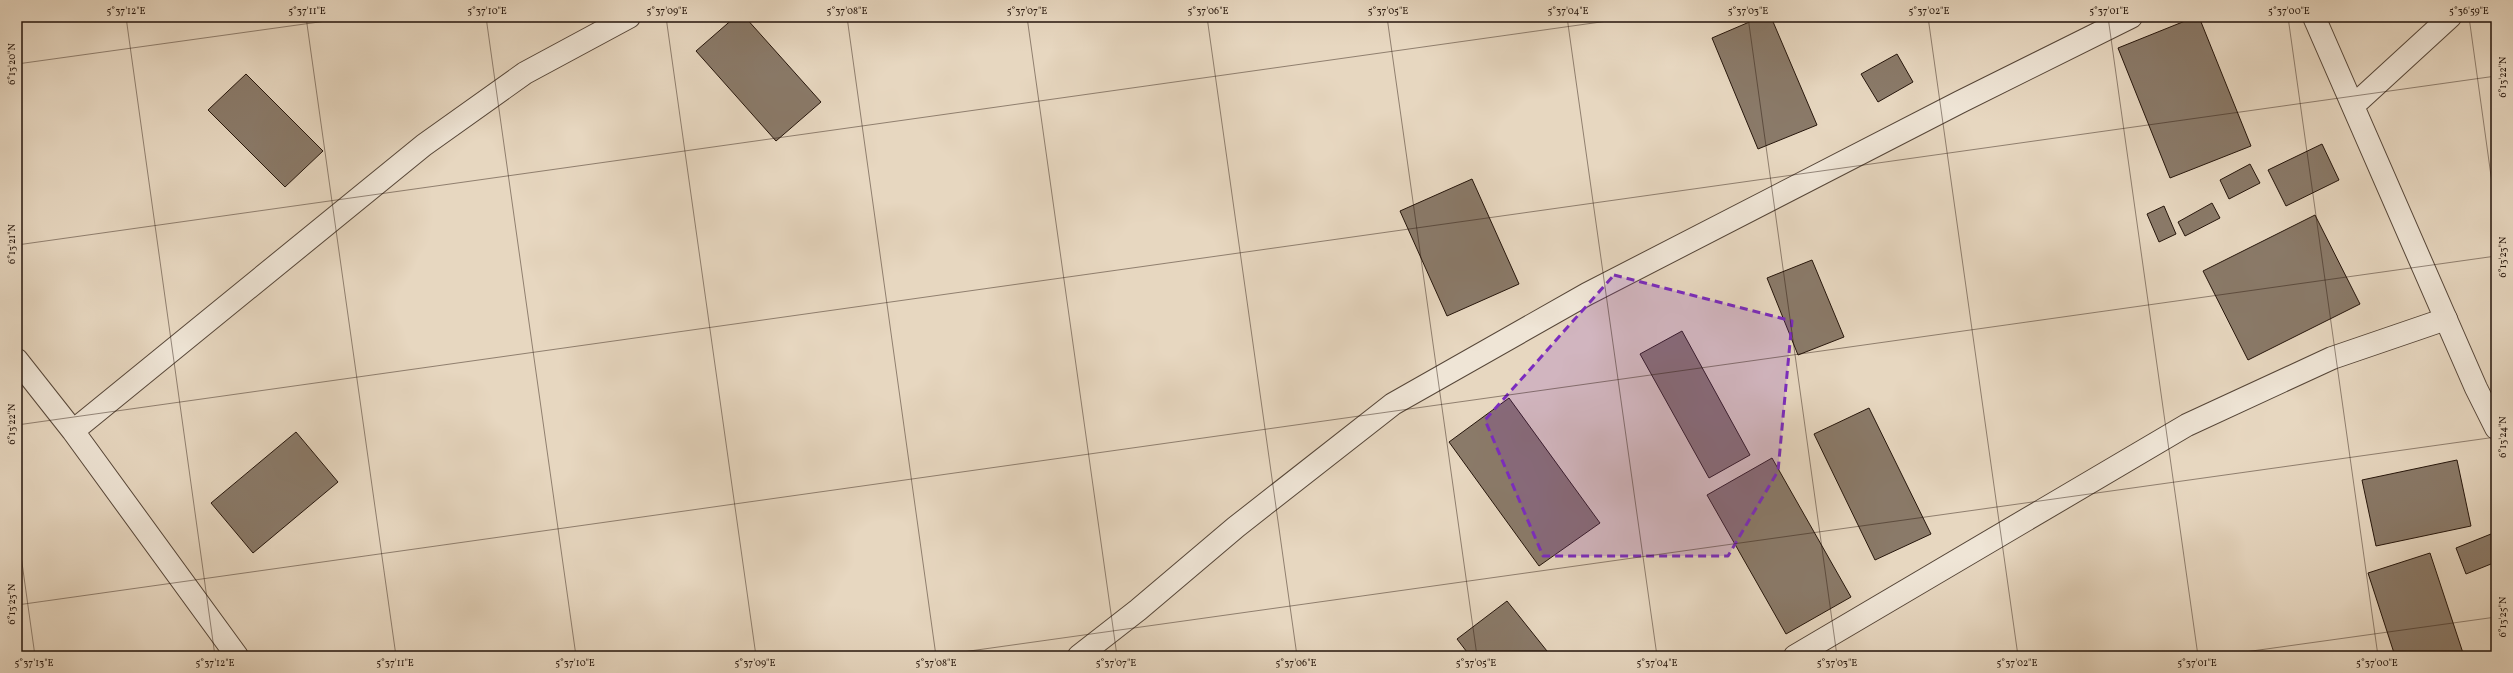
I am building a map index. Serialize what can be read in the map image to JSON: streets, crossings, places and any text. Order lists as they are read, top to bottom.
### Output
{
  "coordinates": [
    "5°37'12\"E",
    "5°37'11\"E",
    "5°37'10\"E",
    "5°37'09\"E",
    "5°37'08\"E",
    "5°37'07\"E",
    "5°37'06\"E",
    "5°37'05\"E",
    "5°37'04\"E",
    "5°37'03\"E",
    "5°37'02\"E",
    "5°37'01\"E",
    "5°37'00\"E",
    "5°36'59\"E",
    "6°13'20\"N",
    "6°13'22\"N",
    "6°13'21\"N",
    "6°13'23\"N",
    "6°13'24\"N",
    "6°13'25\"N",
    "5°37'13\"E"
  ]
}
